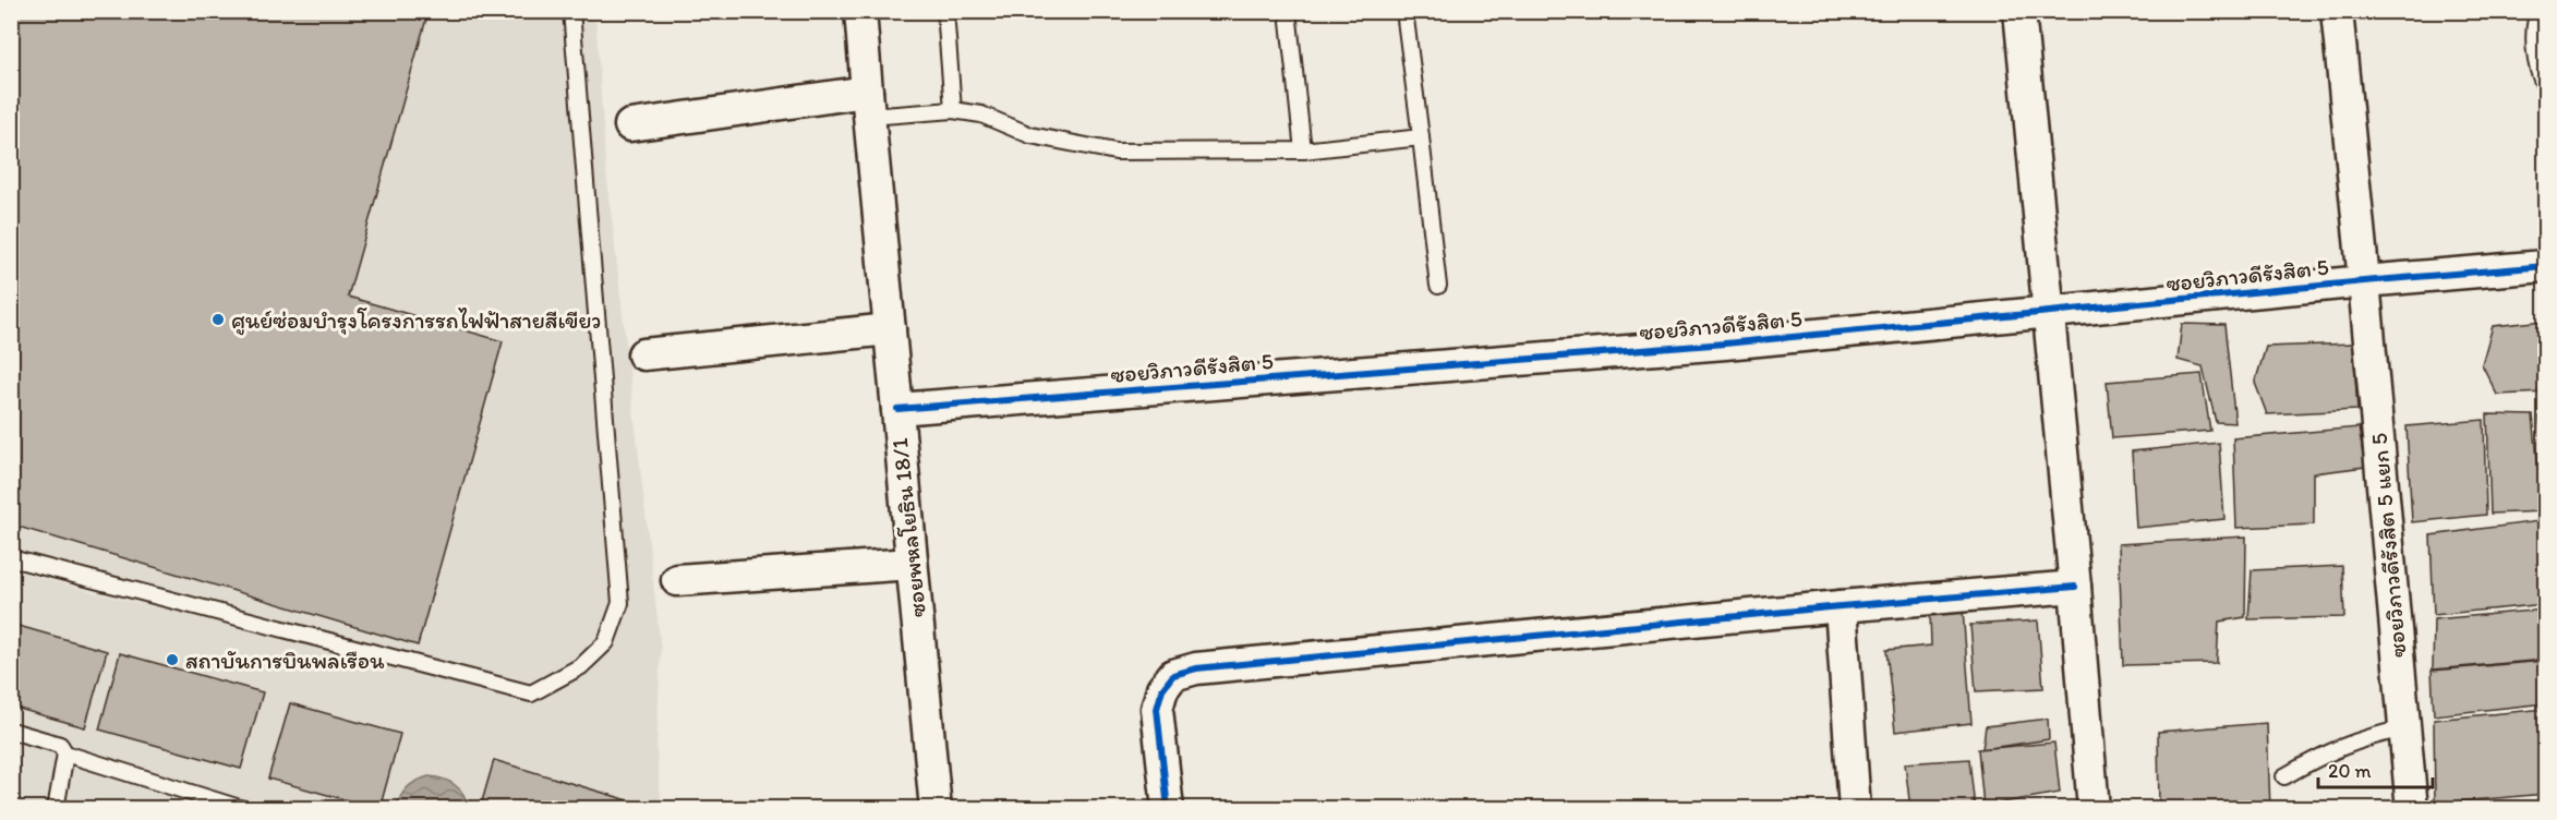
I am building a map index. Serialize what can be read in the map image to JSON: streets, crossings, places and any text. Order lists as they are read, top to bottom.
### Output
{
  "streets": {
    "street": ["ซอยวิภาวดีรังสิต 5", "ซอยพหลโยธิน 18/1", "ซอยวิภาวดีรังสิต 5 แยก 5"]
  },
  "crossings": [
    ["ซอยวิภาวดีรังสิต 5", "ซอยพหลโยธิน 18/1"],
    ["ซอยวิภาวดีรังสิต 5", "ซอยวิภาวดีรังสิต 5 แยก 5"]
  ],
  "places": ["ศูนย์ซ่อมบำรุงโครงการรถไฟฟ้าสายสีเขียว", "สถาบันการบินพลเรือน"],
  "scale_bar": "20 m"
}
